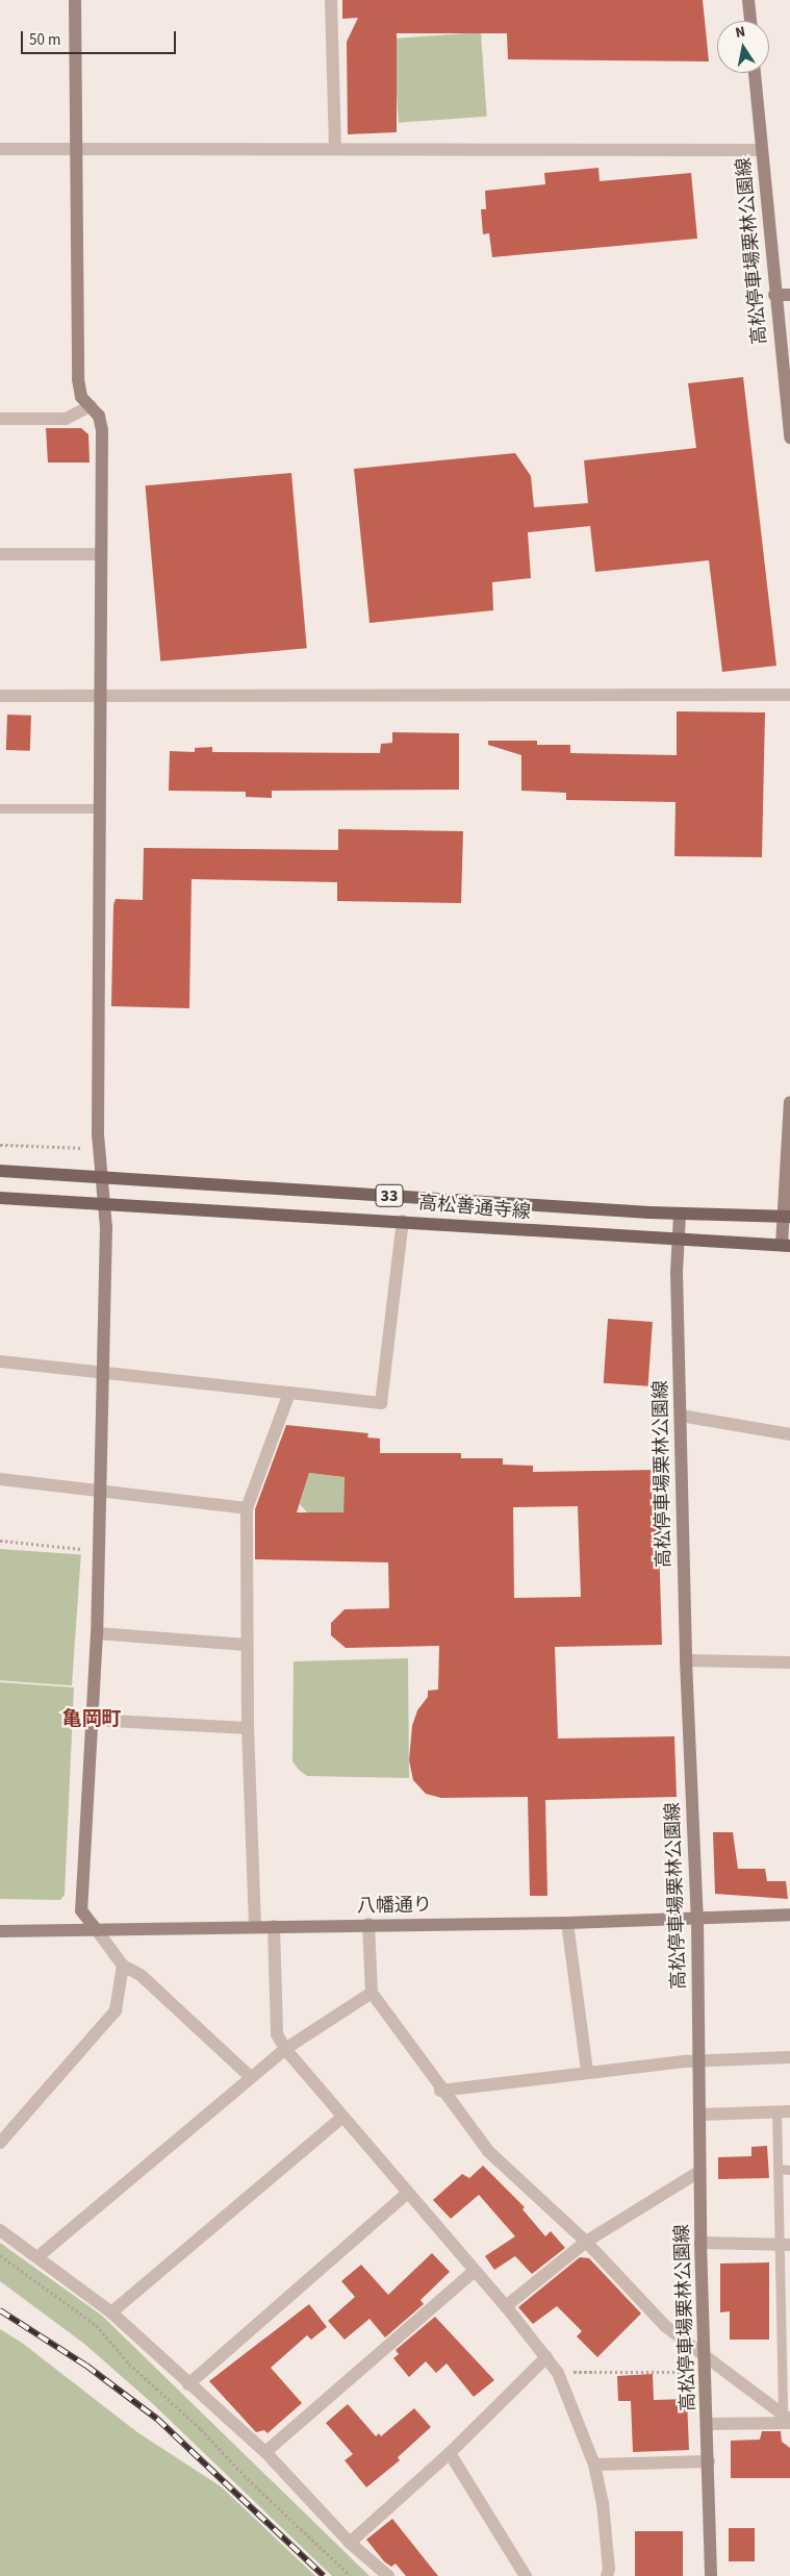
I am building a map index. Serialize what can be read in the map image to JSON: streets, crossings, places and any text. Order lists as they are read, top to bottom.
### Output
{
  "streets": {
    "main road": ["33", "高松善通寺線"],
    "street": ["高松停車場栗林公園線", "八幡通り"]
  },
  "crossings": [
    ["高松停車場栗林公園線", "高松善通寺線"],
    ["高松停車場栗林公園線", "八幡通り"]
  ],
  "districts": ["亀岡町"],
  "scale_bar": "50 m",
  "north": "top"
}
